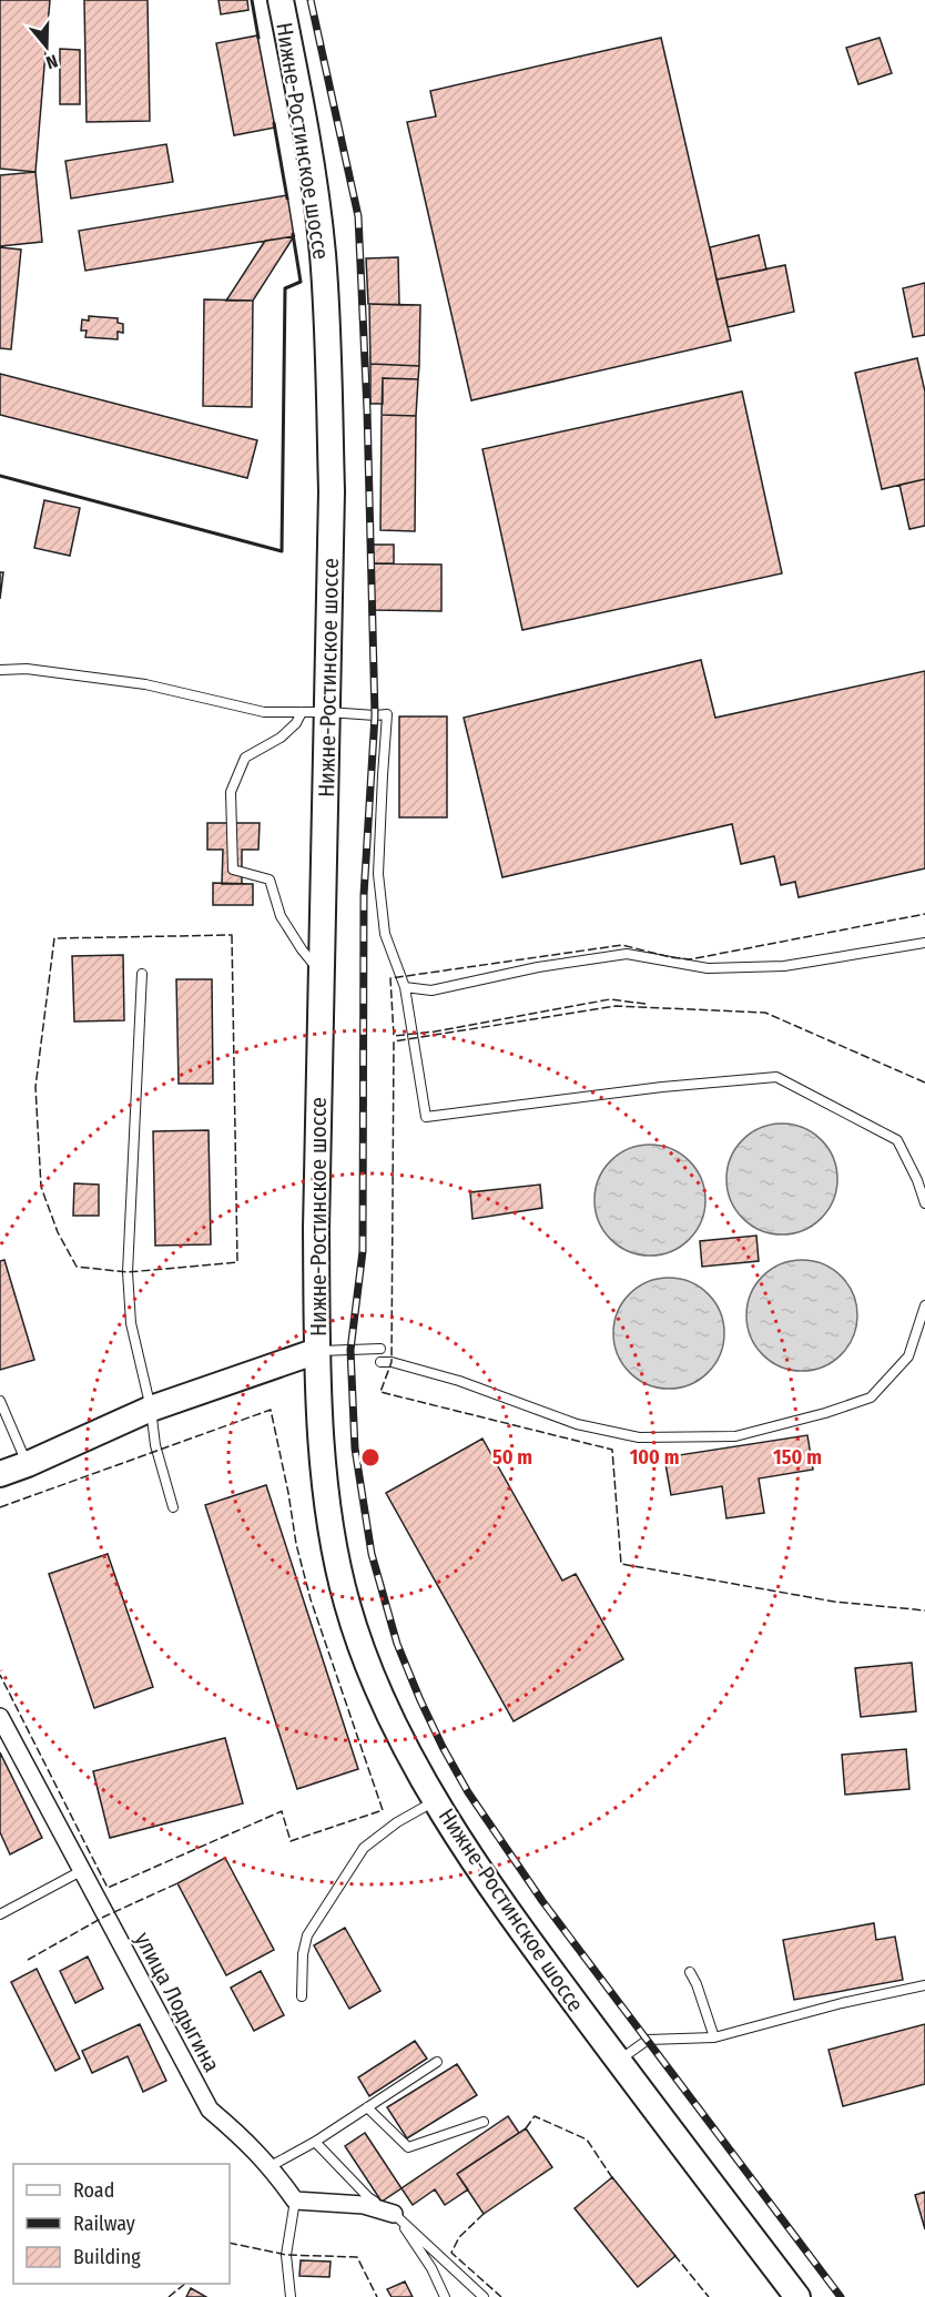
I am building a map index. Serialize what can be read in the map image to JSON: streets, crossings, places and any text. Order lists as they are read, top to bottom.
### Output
{
  "streets": {
    "street": ["Нижне-Ростинское шоссе", "улица Лодыгина"]
  },
  "legend": ["Road", "Railway", "Building"],
  "north": "bottom",
  "rings": ["50 m", "100 m", "150 m"]
}
